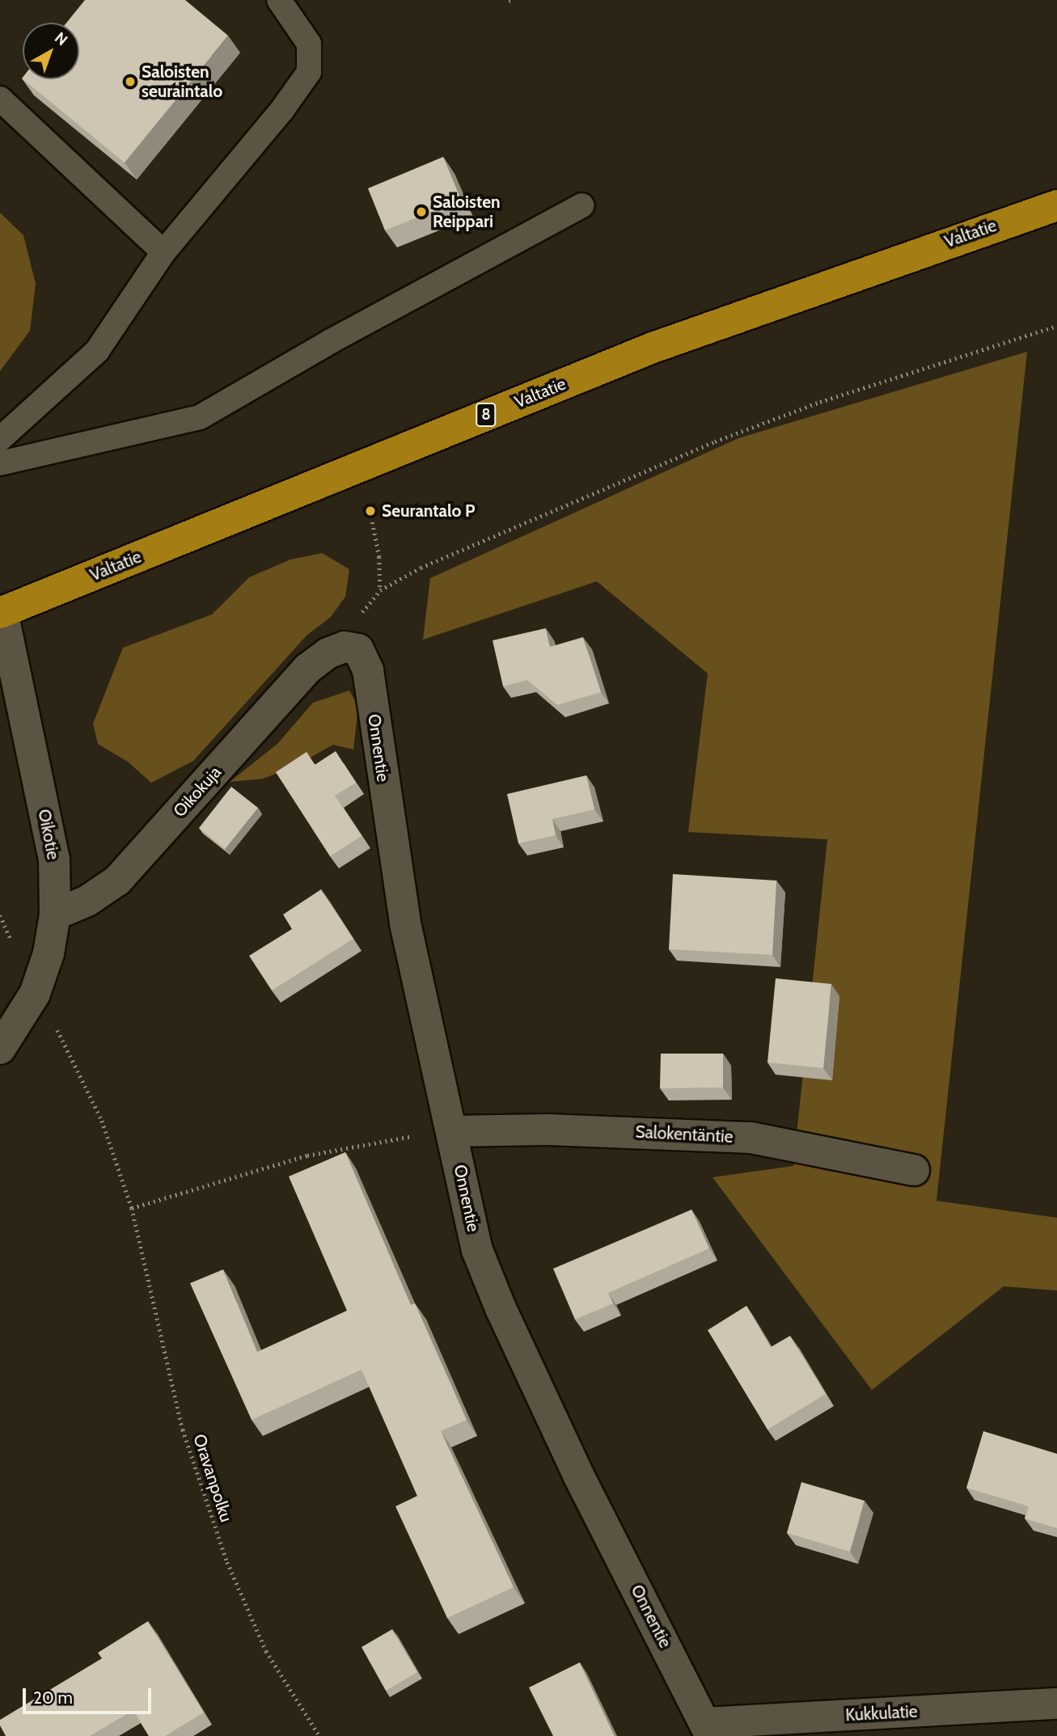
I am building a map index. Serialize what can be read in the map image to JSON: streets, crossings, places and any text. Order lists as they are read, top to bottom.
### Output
{
  "streets": {
    "highway": ["Valtatie", "8"],
    "street": [
      "Onnentie",
      "Oikokuja",
      "Oikotie",
      "Salokentäntie",
      "Kukkulatie"
    ],
    "path": ["Oravanpolku"]
  },
  "crossings": [
    ["Valtatie", "Oikotie"],
    ["Onnentie", "Oikokuja"],
    ["Onnentie", "Salokentäntie"],
    ["Onnentie", "Kukkulatie"],
    ["Oikokuja", "Oikotie"],
    ["Oikotie", "Oravanpolku"]
  ],
  "places": ["Saloisten seuraintalo", "Saloisten Reippari", "Seurantalo P"],
  "scale_bar": "20 m",
  "north": "top right"
}
